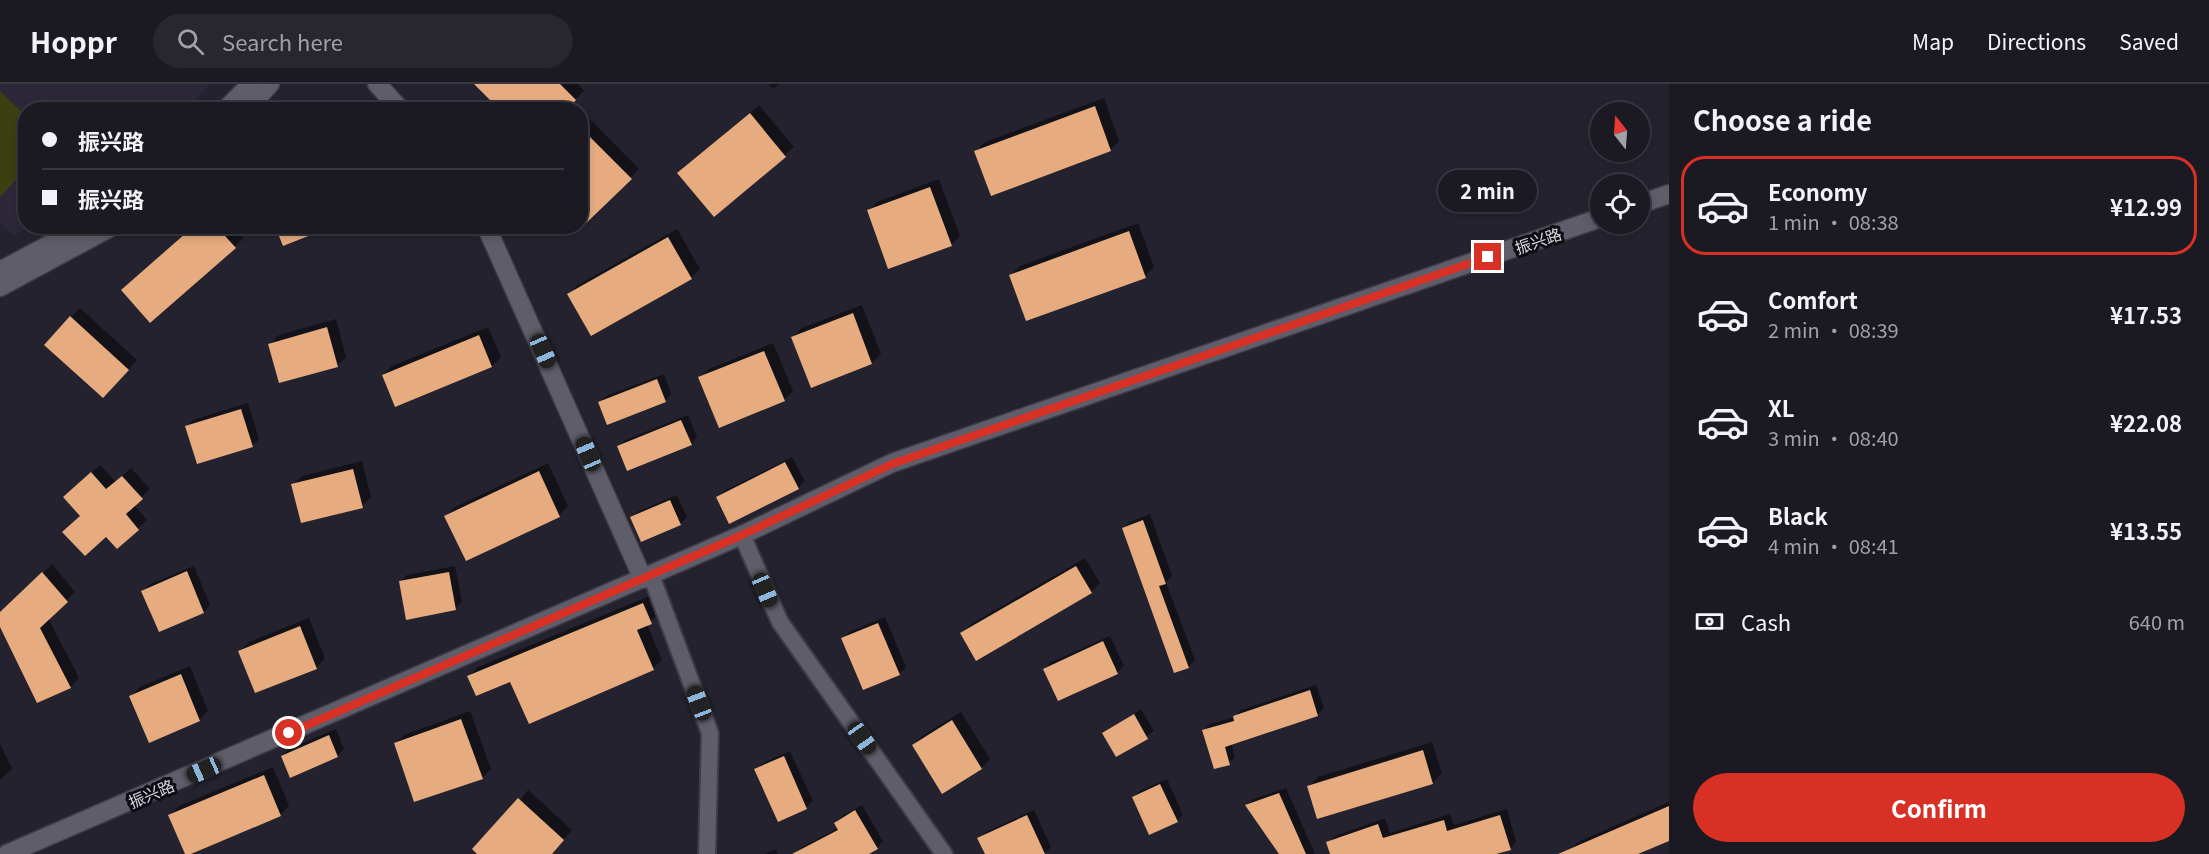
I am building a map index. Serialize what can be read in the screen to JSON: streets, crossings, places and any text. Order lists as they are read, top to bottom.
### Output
{
  "streets": {
    "street": ["振兴路"]
  },
  "north": "top",
  "page": {
    "header": "Hoppr",
    "search": "Search here",
    "nav": ["Map", "Directions", "Saved"],
    "heading": "Choose a ride",
    "banner": ["振兴路", "振兴路"],
    "list": [
      {
        "name": "Economy",
        "note": "1 min · 08:38",
        "value": "¥12.99"
      },
      {
        "name": "Comfort",
        "note": "2 min · 08:39",
        "value": "¥17.53"
      },
      {
        "name": "XL",
        "note": "3 min · 08:40",
        "value": "¥22.08"
      },
      {
        "name": "Black",
        "note": "4 min · 08:41",
        "value": "¥13.55"
      }
    ],
    "bubble": "2 min",
    "pay": ["Cash", "640 m"],
    "buttons": "Confirm"
  }
}
